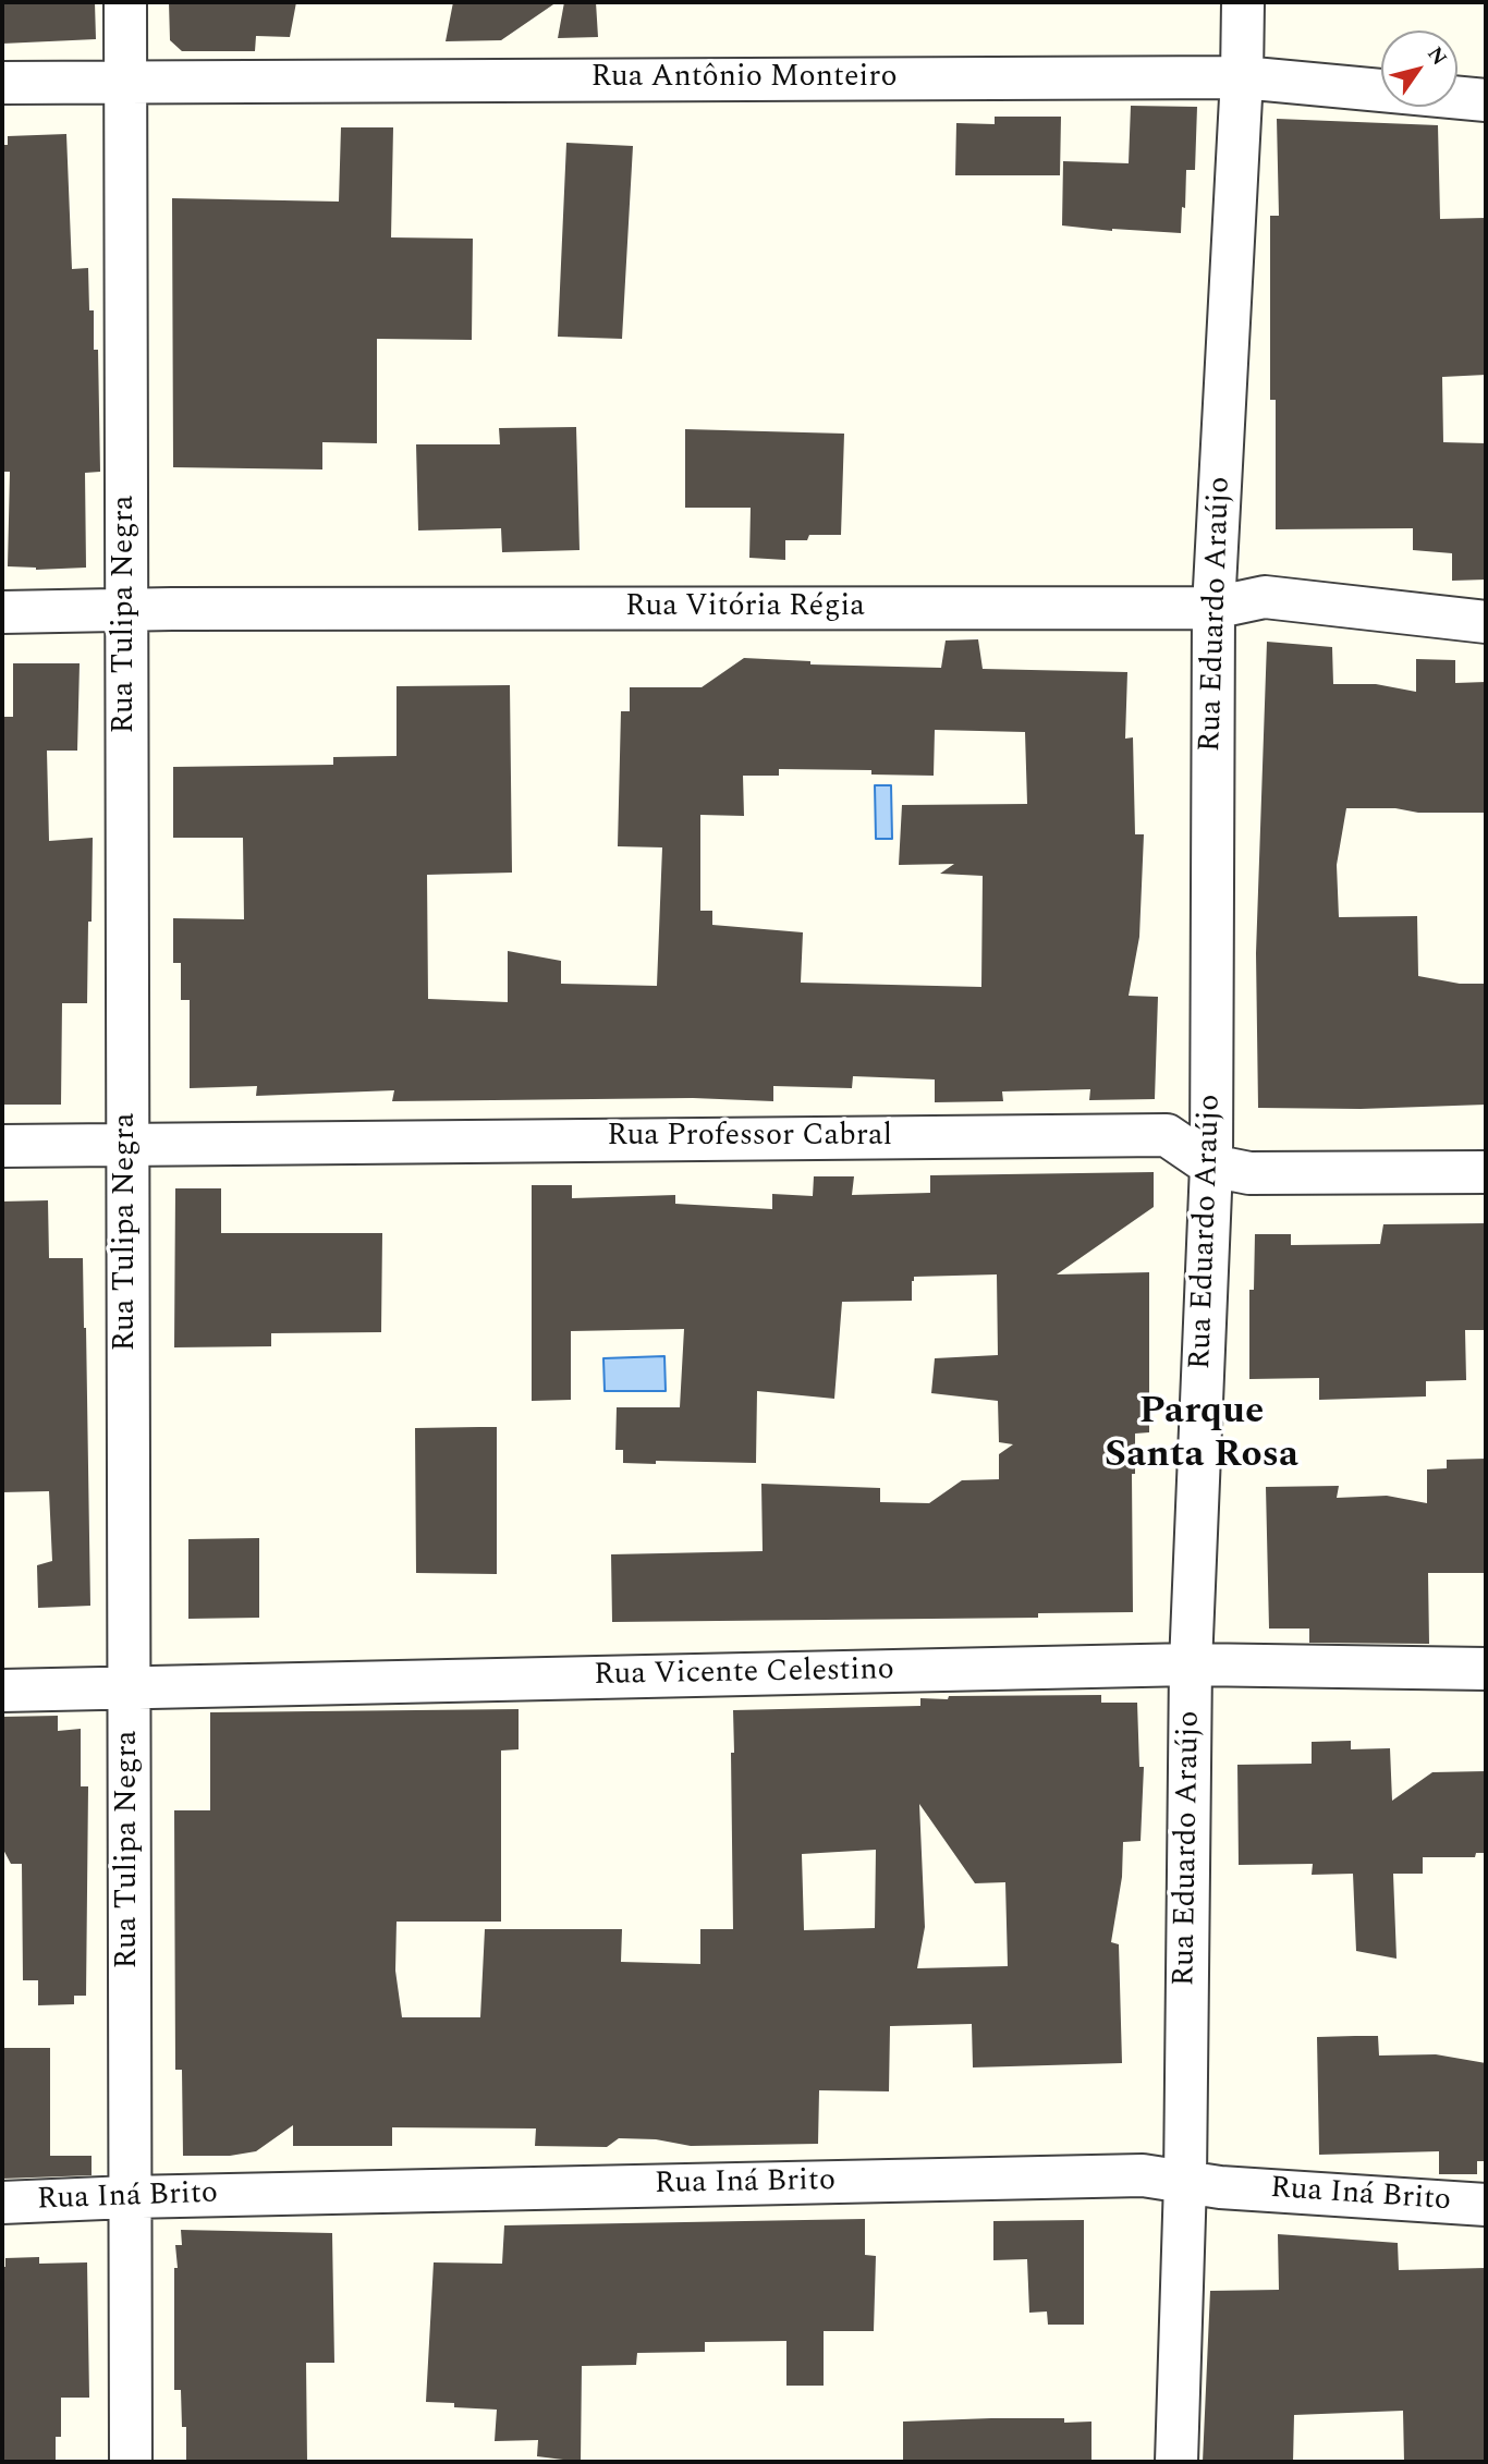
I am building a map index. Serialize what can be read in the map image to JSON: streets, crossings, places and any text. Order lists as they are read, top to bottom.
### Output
{
  "streets": {
    "street": [
      "Rua Antônio Monteiro",
      "Rua Vitória Régia",
      "Rua Tulipa Negra",
      "Rua Eduardo Araújo",
      "Rua Professor Cabral",
      "Rua Vicente Celestino",
      "Rua Iná Brito"
    ]
  },
  "crossings": [
    ["Rua Antônio Monteiro", "Rua Tulipa Negra"],
    ["Rua Antônio Monteiro", "Rua Eduardo Araújo"],
    ["Rua Vitória Régia", "Rua Tulipa Negra"],
    ["Rua Vitória Régia", "Rua Eduardo Araújo"],
    ["Rua Tulipa Negra", "Rua Professor Cabral"],
    ["Rua Tulipa Negra", "Rua Vicente Celestino"],
    ["Rua Tulipa Negra", "Rua Iná Brito"],
    ["Rua Eduardo Araújo", "Rua Professor Cabral"],
    ["Rua Eduardo Araújo", "Rua Vicente Celestino"],
    ["Rua Eduardo Araújo", "Rua Iná Brito"]
  ],
  "districts": ["Parque Santa Rosa"],
  "north": "top right"
}
